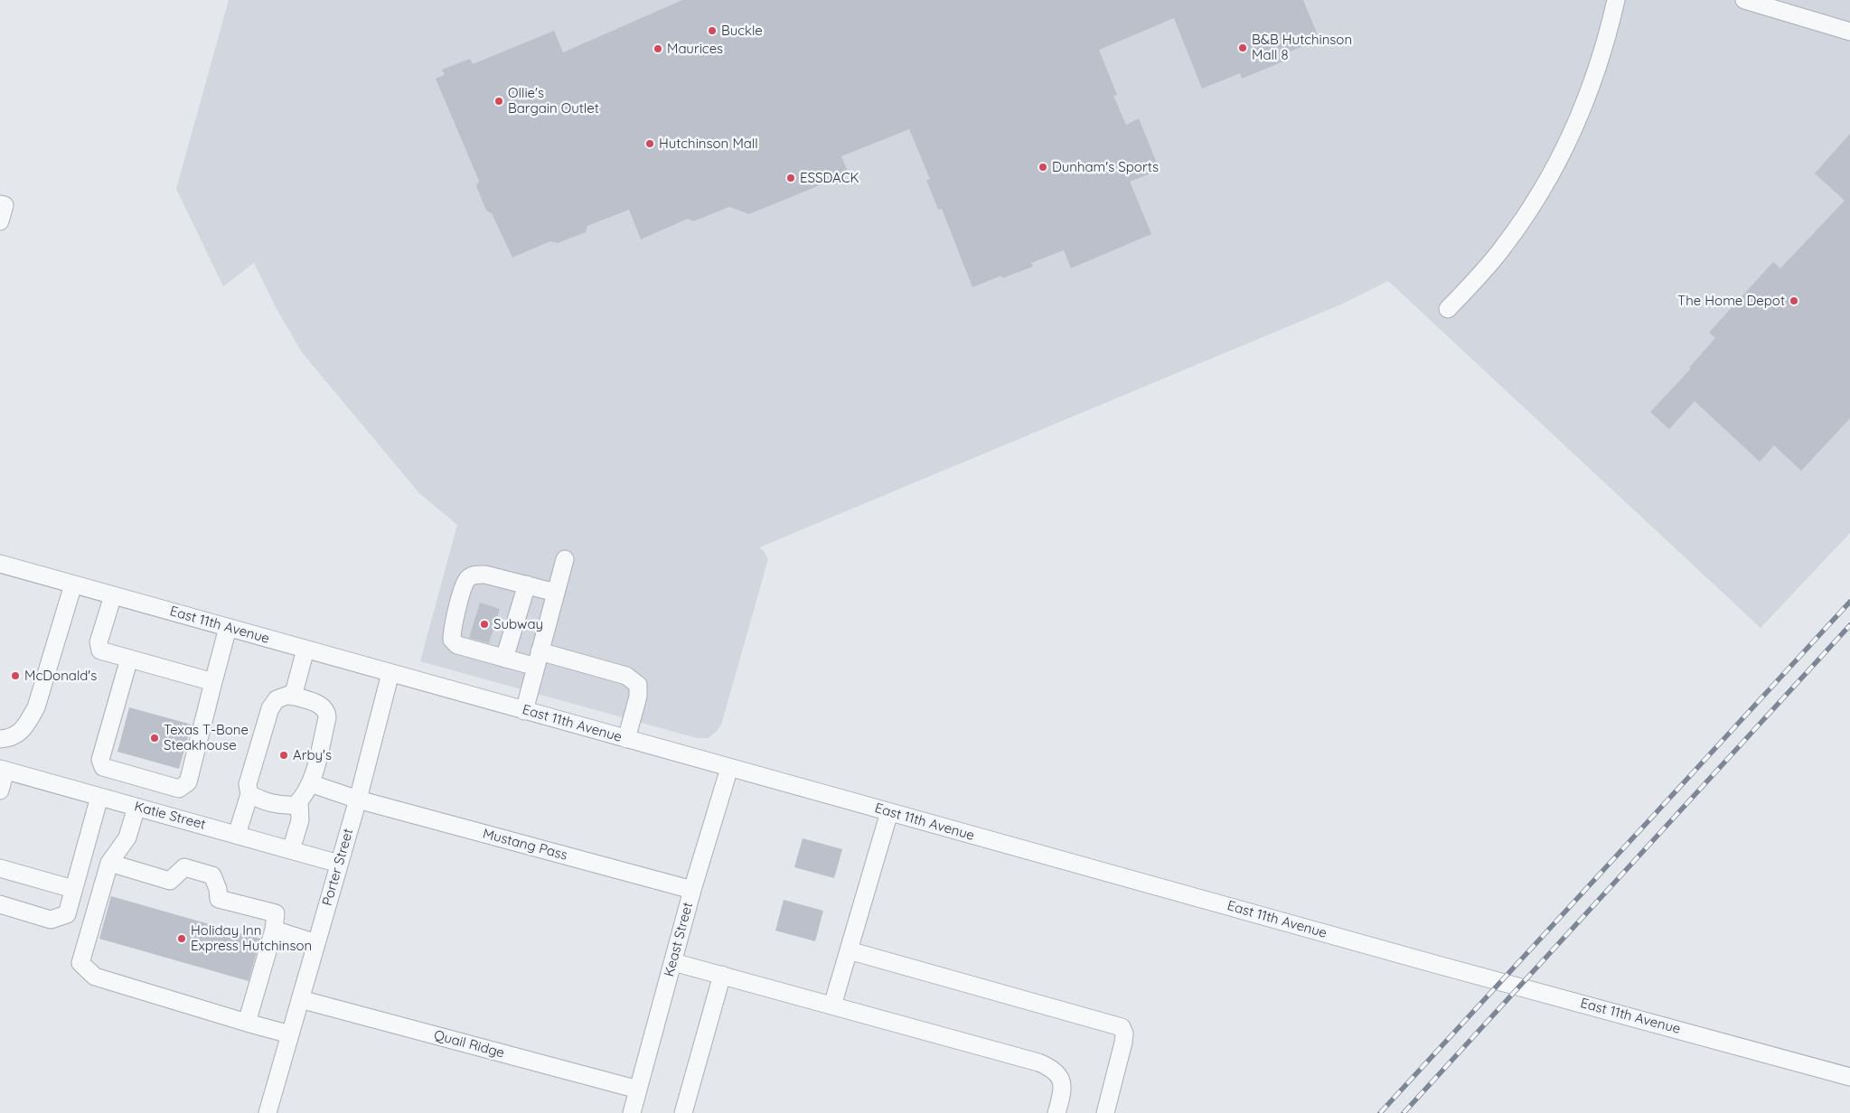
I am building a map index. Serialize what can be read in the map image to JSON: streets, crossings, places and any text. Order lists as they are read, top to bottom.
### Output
{
  "streets": {
    "street": [
      "East 11th Avenue",
      "Katie Street",
      "Mustang Pass",
      "Porter Street",
      "Keast Street",
      "Quail Ridge"
    ]
  },
  "crossings": [
    ["East 11th Avenue", "Porter Street"],
    ["East 11th Avenue", "Keast Street"],
    ["Katie Street", "Porter Street"],
    ["Mustang Pass", "Porter Street"],
    ["Mustang Pass", "Keast Street"],
    ["Porter Street", "Quail Ridge"],
    ["Keast Street", "Quail Ridge"]
  ],
  "places": [
    "Buckle",
    "B&B Hutchinson Mall 8",
    "Maurices",
    "Ollie's Bargain Outlet",
    "Hutchinson Mall",
    "Dunham's Sports",
    "ESSDACK",
    "The Home Depot",
    "Subway",
    "McDonald's",
    "Texas T-Bone Steakhouse",
    "Arby's",
    "Holiday Inn Express Hutchinson"
  ]
}
